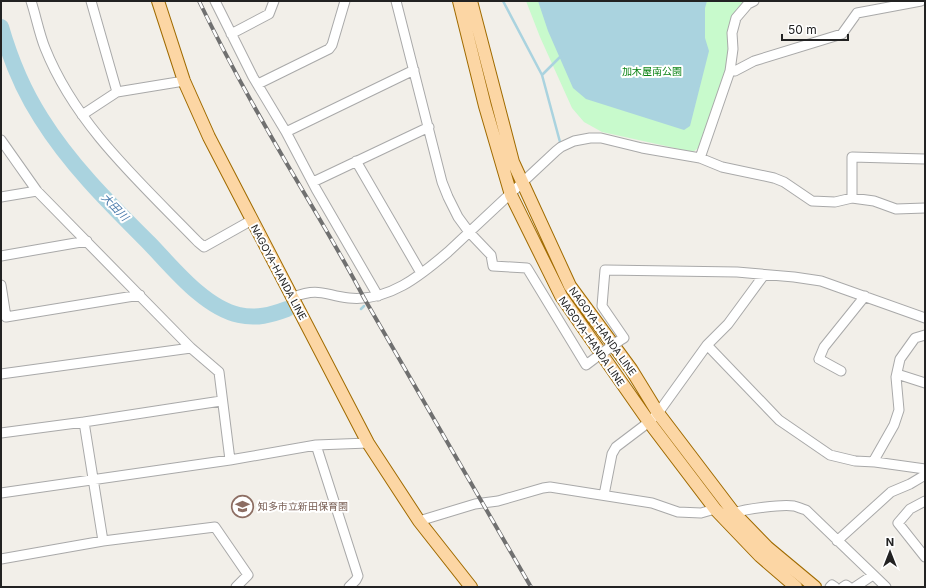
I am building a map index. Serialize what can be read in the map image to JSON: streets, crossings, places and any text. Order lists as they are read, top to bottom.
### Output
{
  "streets": {
    "main road": ["NAGOYA-HANDA LINE"]
  },
  "water": ["大田川"],
  "parks": ["加木屋南公園"],
  "places": {
    "school or university": ["知多市立新田保育園"]
  },
  "scale_bar": "50 m",
  "north": "top"
}
